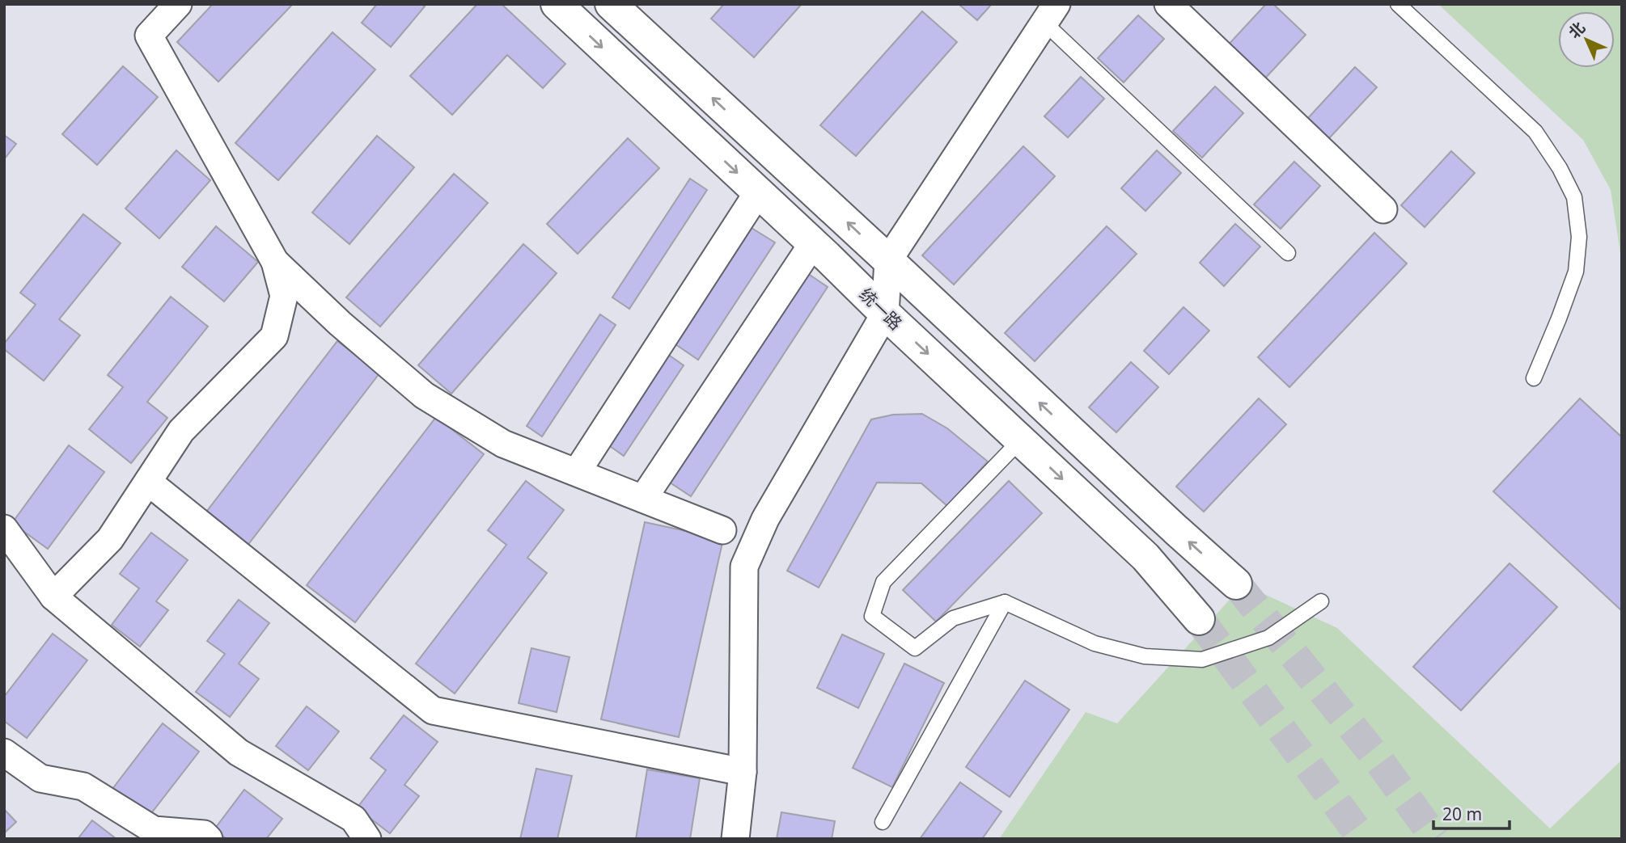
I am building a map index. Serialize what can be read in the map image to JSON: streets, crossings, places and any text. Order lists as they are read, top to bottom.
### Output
{
  "streets": {
    "main road": ["统一路"]
  },
  "scale_bar": "20 m",
  "north": "top left"
}
